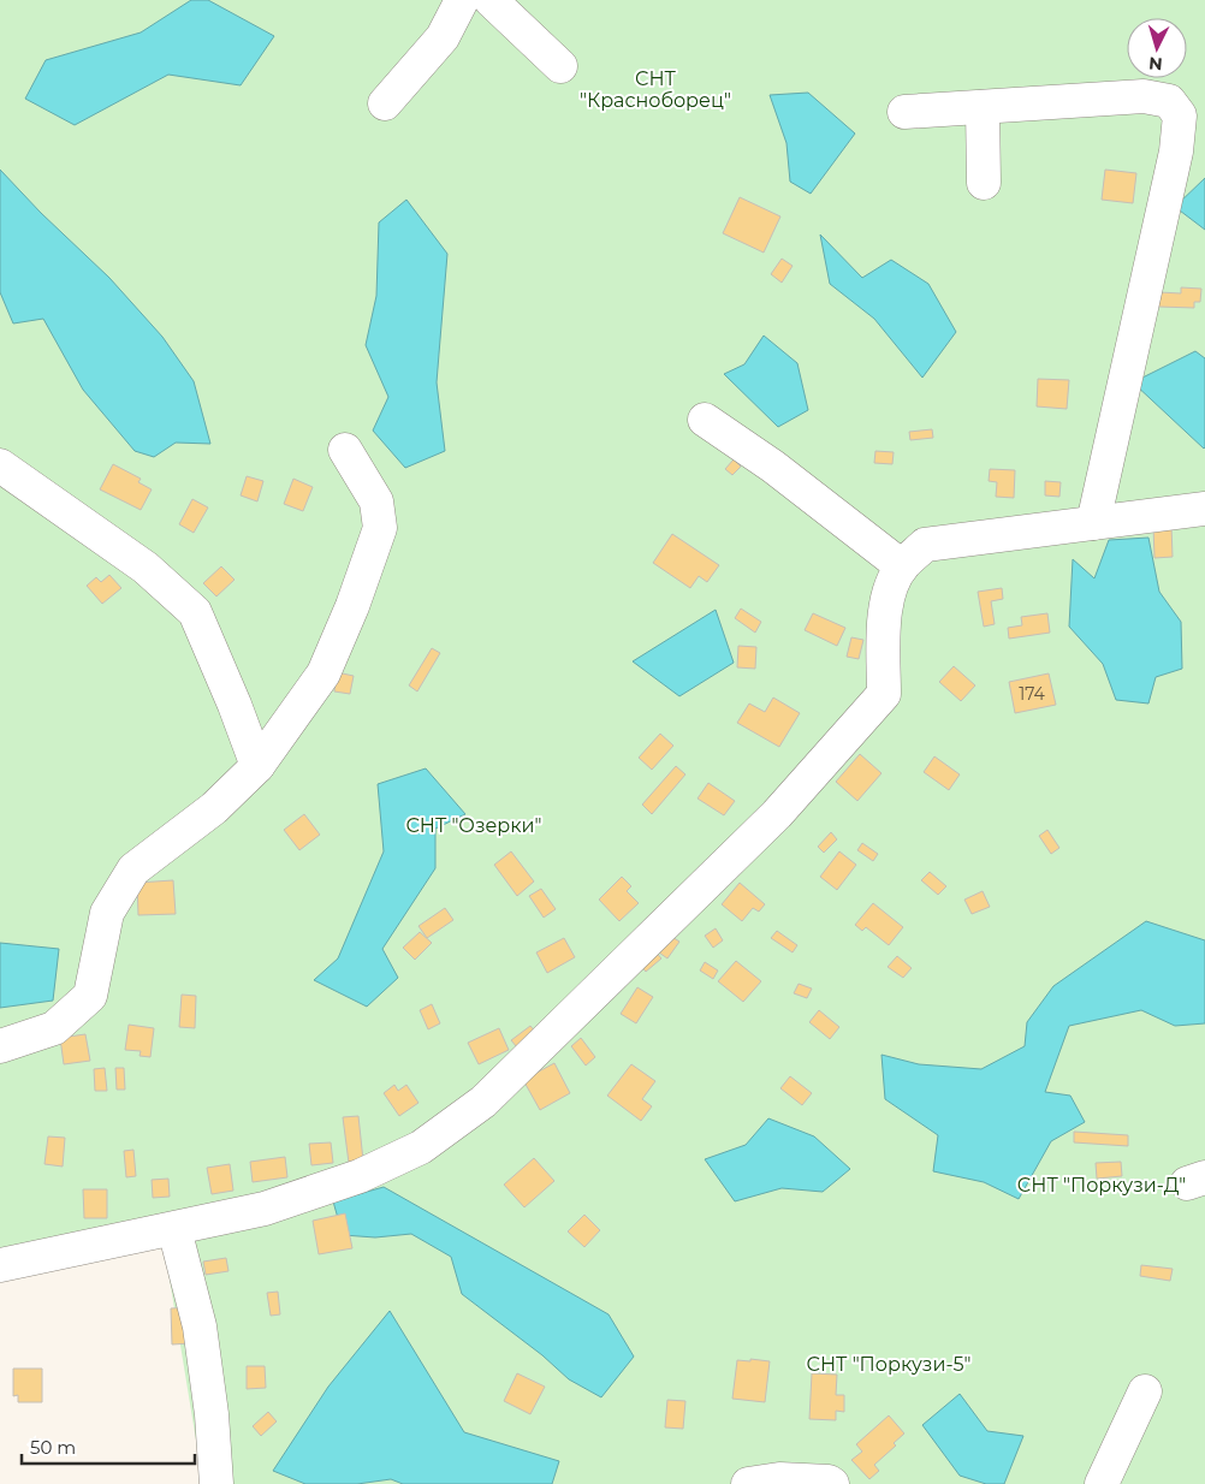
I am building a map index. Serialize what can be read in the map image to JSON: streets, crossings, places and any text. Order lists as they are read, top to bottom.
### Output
{
  "parks": [
    "СНТ \"Красноборец\"",
    "СНТ \"Озерки\"",
    "СНТ \"Поркузи-Д\"",
    "СНТ \"Поркузи-5\""
  ],
  "house_numbers": ["174"],
  "scale_bar": "50 m",
  "north": "bottom"
}
